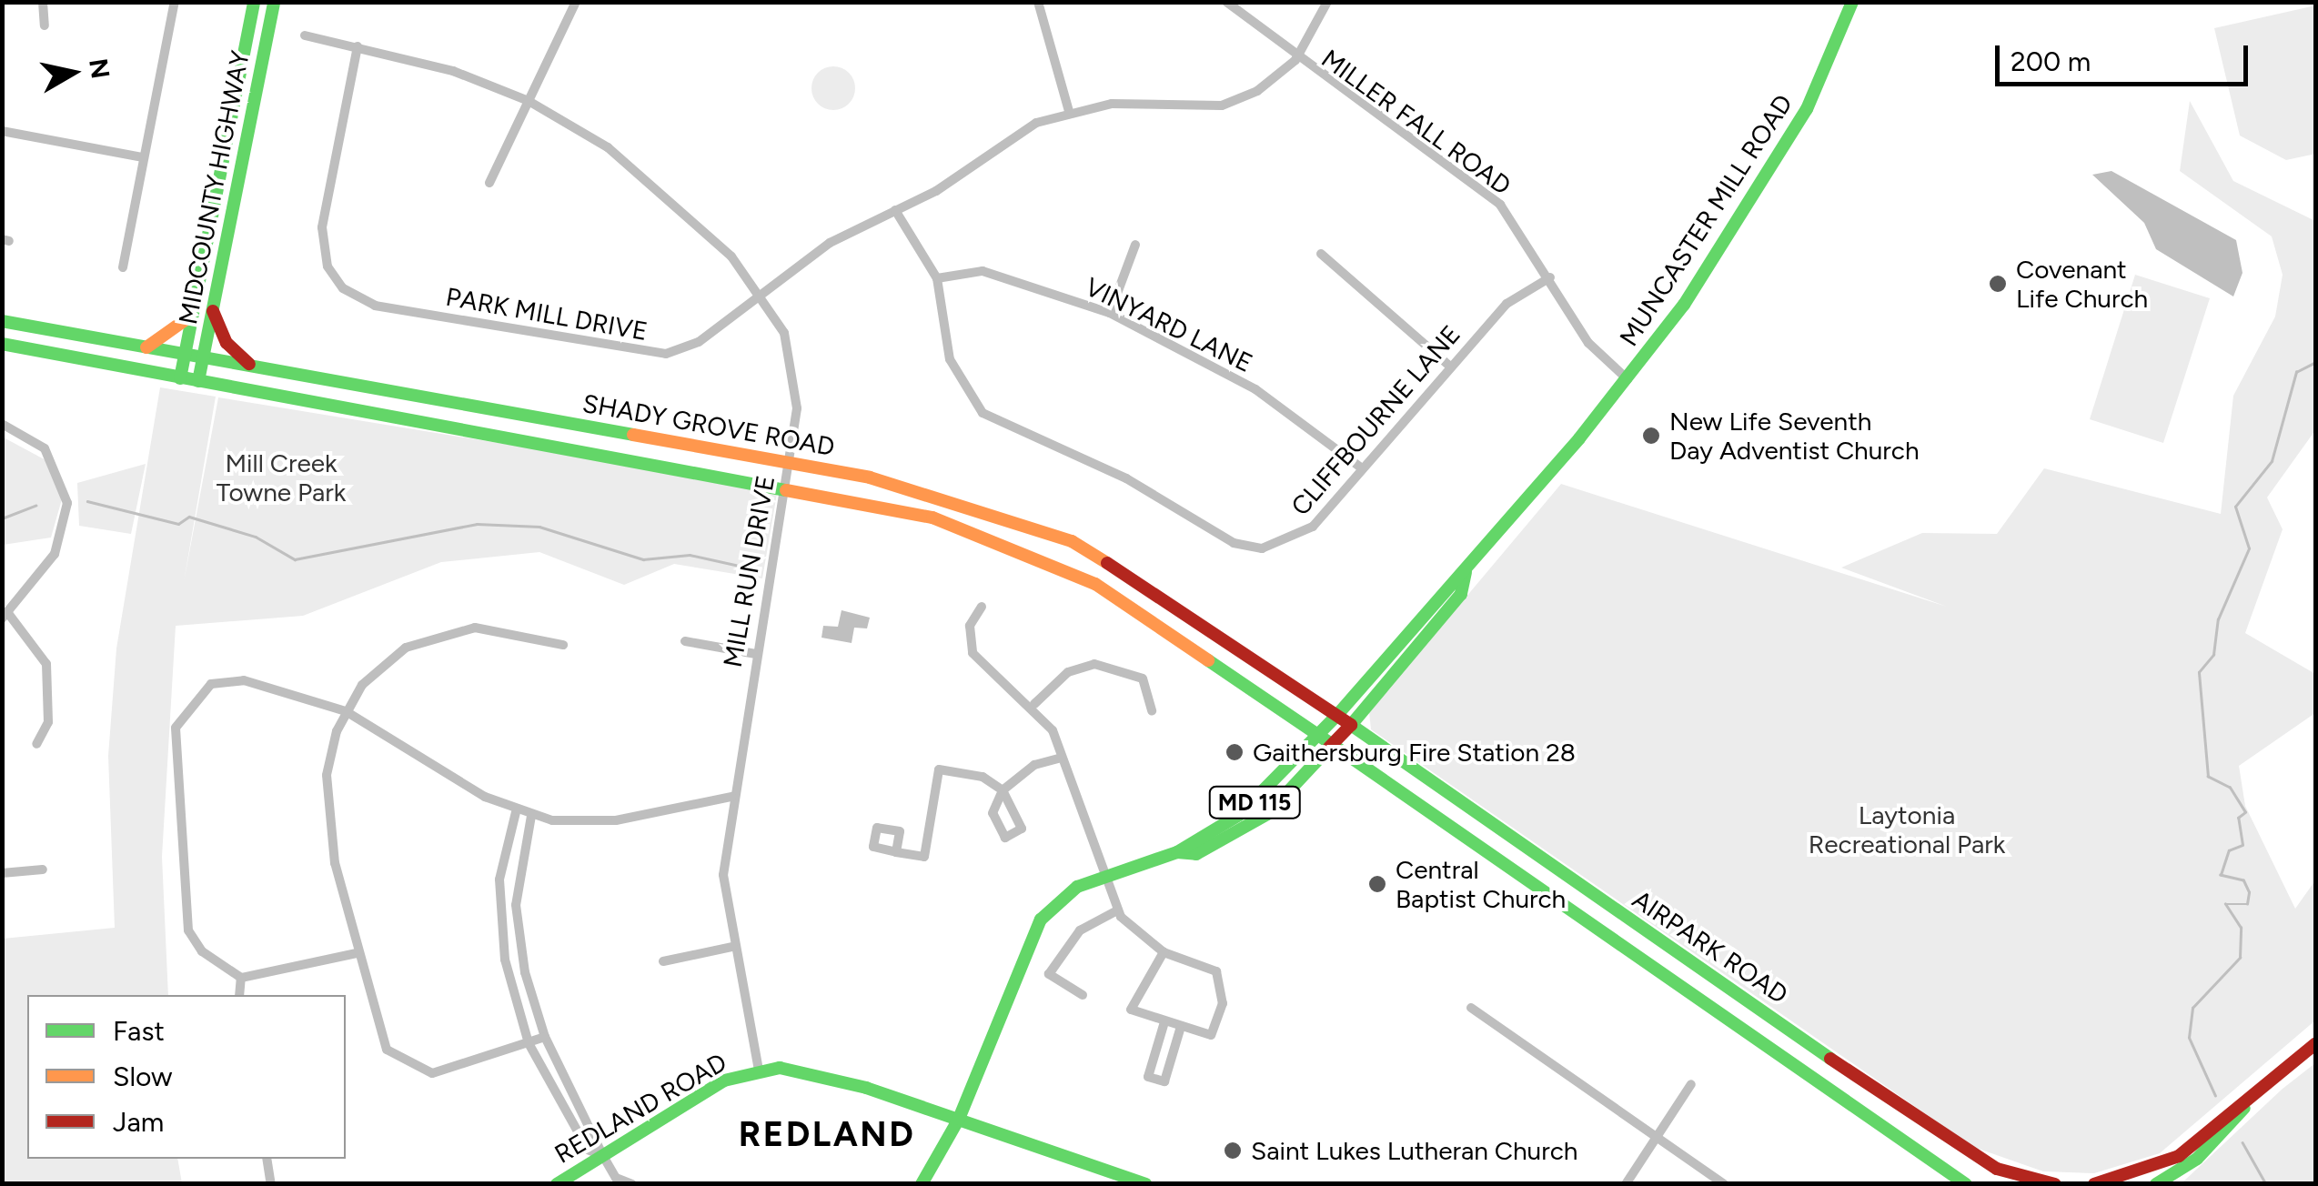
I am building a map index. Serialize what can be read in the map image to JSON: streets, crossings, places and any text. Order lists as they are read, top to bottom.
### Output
{
  "streets": {
    "main road": [
      "MIDCOUNTY HIGHWAY",
      "MUNCASTER MILL ROAD",
      "SHADY GROVE ROAD",
      "MD 115",
      "AIRPARK ROAD",
      "REDLAND ROAD"
    ],
    "street": [
      "MILLER FALL ROAD",
      "PARK MILL DRIVE",
      "VINYARD LANE",
      "CLIFFBOURNE LANE",
      "MILL RUN DRIVE"
    ]
  },
  "crossings": [
    ["MILLER FALL ROAD", "MUNCASTER MILL ROAD"],
    ["MILLER FALL ROAD", "PARK MILL DRIVE"],
    ["MILLER FALL ROAD", "CLIFFBOURNE LANE"],
    ["MIDCOUNTY HIGHWAY", "SHADY GROVE ROAD"],
    ["MUNCASTER MILL ROAD", "SHADY GROVE ROAD"],
    ["MUNCASTER MILL ROAD", "AIRPARK ROAD"],
    ["MUNCASTER MILL ROAD", "REDLAND ROAD"],
    ["PARK MILL DRIVE", "CLIFFBOURNE LANE"],
    ["PARK MILL DRIVE", "MILL RUN DRIVE"],
    ["VINYARD LANE", "CLIFFBOURNE LANE"],
    ["SHADY GROVE ROAD", "MILL RUN DRIVE"],
    ["SHADY GROVE ROAD", "AIRPARK ROAD"],
    ["MILL RUN DRIVE", "REDLAND ROAD"]
  ],
  "districts": ["REDLAND"],
  "parks": ["Mill Creek Towne Park", "Laytonia Recreational Park"],
  "places": [
    "Covenant Life Church",
    "New Life Seventh Day Adventist Church",
    "Gaithersburg Fire Station 28",
    "Central Baptist Church",
    "Saint Lukes Lutheran Church"
  ],
  "legend": ["Fast", "Slow", "Jam"],
  "scale_bar": "200 m",
  "north": "right"
}
